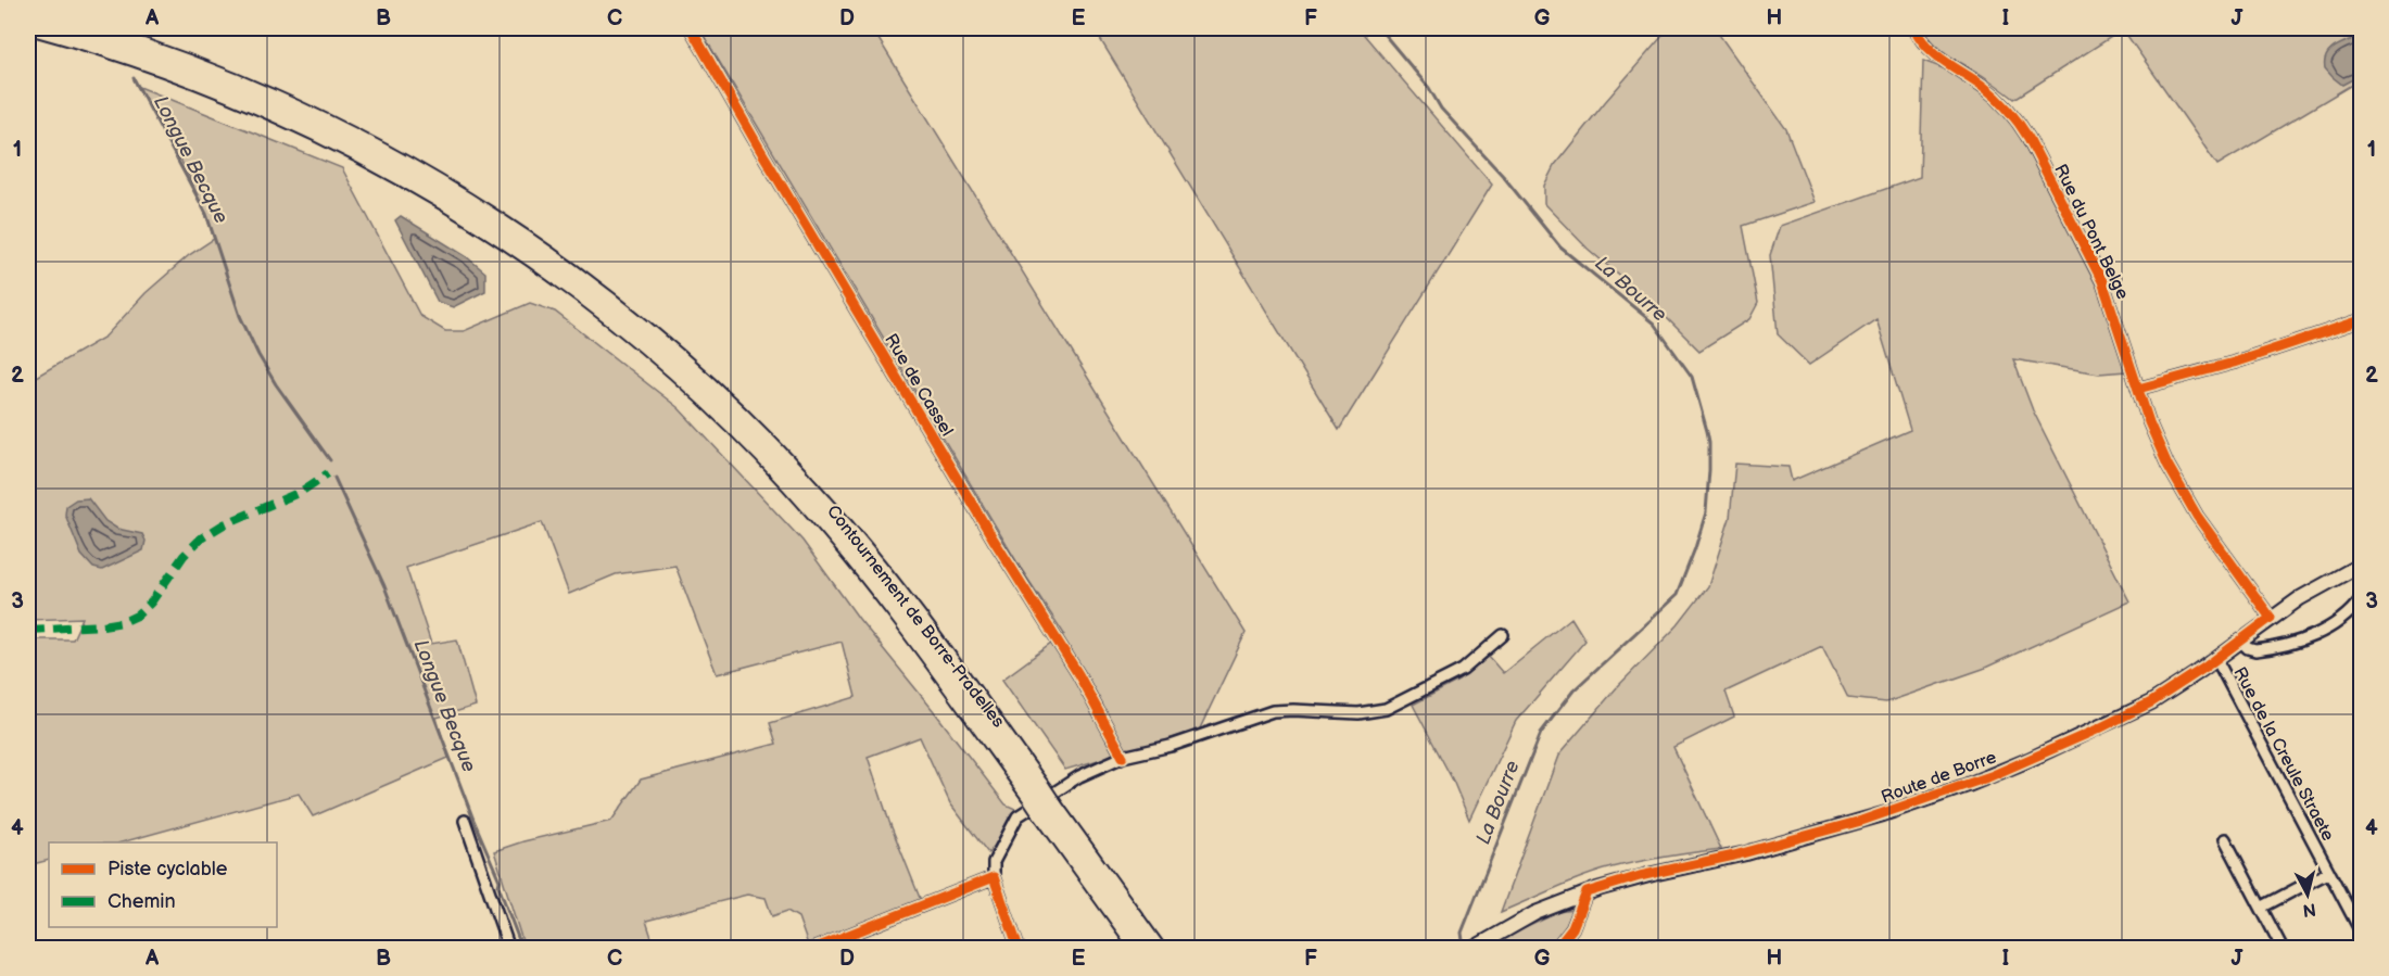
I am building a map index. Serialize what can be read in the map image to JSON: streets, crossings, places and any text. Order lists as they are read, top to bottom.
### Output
{
  "streets": {
    "highway": ["Contournement de Borre-Pradelles"],
    "main road": ["Route de Borre"],
    "street": ["Rue du Pont Belge", "Rue de Cassel", "Rue de la Creule Straete"]
  },
  "crossings": [
    ["Rue du Pont Belge", "Route de Borre"],
    ["Rue de la Creule Straete", "Route de Borre"]
  ],
  "water": ["Longue Becque", "La Bourre"],
  "legend": ["Piste cyclable", "Chemin"],
  "north": "bottom",
  "grid": {
    "columns": [
      "A",
      "B",
      "C",
      "D",
      "E",
      "F",
      "G",
      "H",
      "I",
      "J"
    ],
    "rows": [
      "1",
      "2",
      "3",
      "4"
    ]
  }
}
